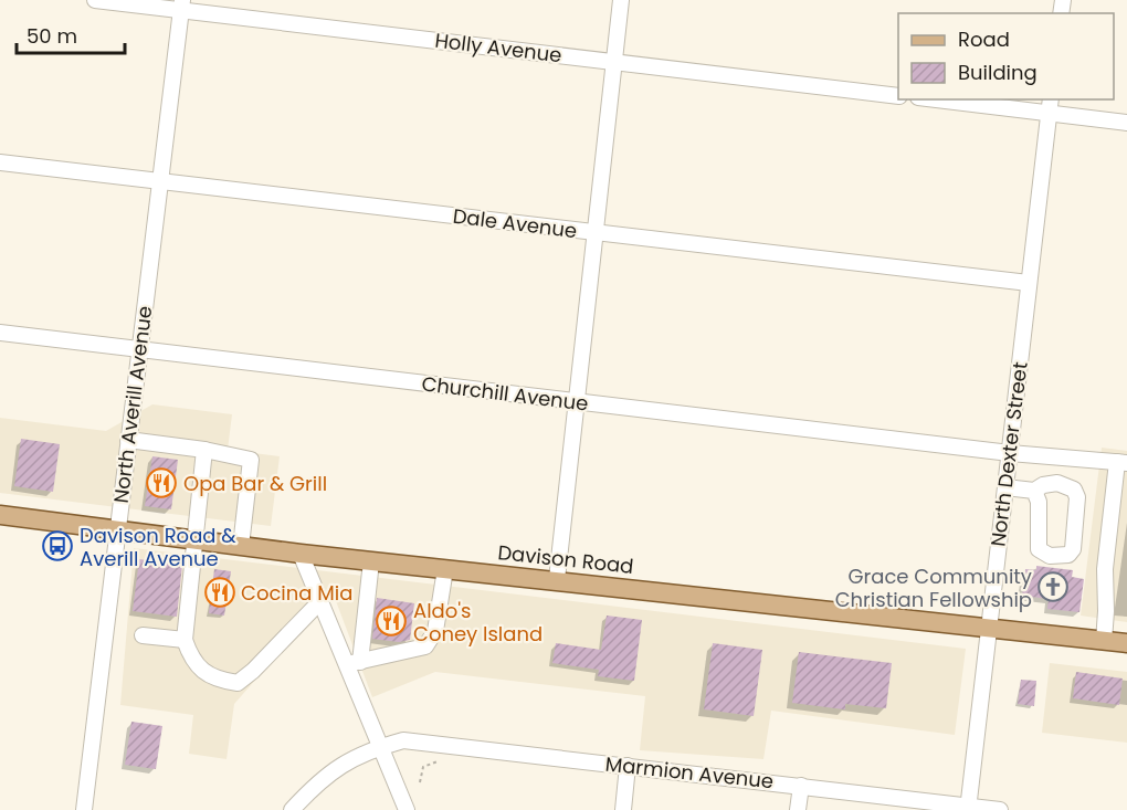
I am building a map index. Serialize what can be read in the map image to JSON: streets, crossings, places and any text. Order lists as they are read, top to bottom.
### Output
{
  "streets": {
    "main road": ["Davison Road"],
    "street": [
      "Holly Avenue",
      "Dale Avenue",
      "Churchill Avenue",
      "North Averill Avenue",
      "North Dexter Street",
      "Marmion Avenue"
    ]
  },
  "crossings": [
    ["Holly Avenue", "North Averill Avenue"],
    ["Dale Avenue", "North Averill Avenue"],
    ["Dale Avenue", "North Dexter Street"],
    ["Churchill Avenue", "North Averill Avenue"],
    ["Churchill Avenue", "North Dexter Street"],
    ["North Averill Avenue", "Davison Road"],
    ["North Dexter Street", "Davison Road"],
    ["North Dexter Street", "Marmion Avenue"]
  ],
  "places": {
    "restaurant": ["Opa Bar & Grill", "Cocina Mia", "Aldo's Coney Island"],
    "bus stop": ["Davison Road & Averill Avenue"],
    "church": ["Grace Community Christian Fellowship"]
  },
  "legend": ["Road", "Building"],
  "scale_bar": "50 m"
}
